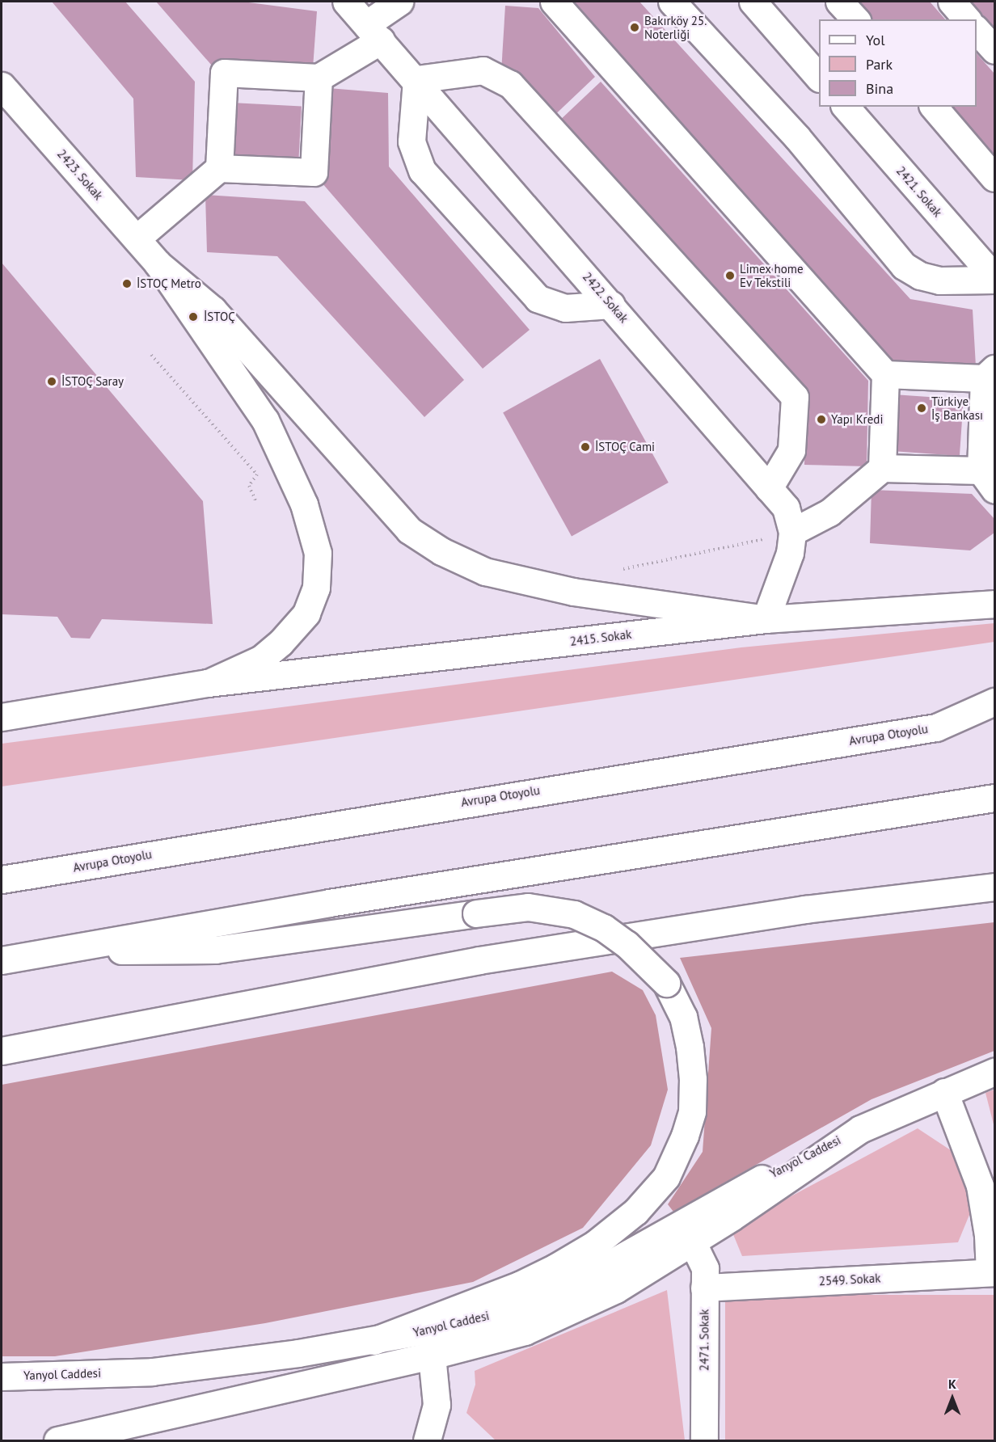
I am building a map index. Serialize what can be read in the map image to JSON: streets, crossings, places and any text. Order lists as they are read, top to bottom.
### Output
{
  "streets": {
    "main road": [
      "2423. Sokak",
      "2421. Sokak",
      "2422. Sokak",
      "2415. Sokak",
      "Avrupa Otoyolu",
      "Yanyol Caddesi",
      "2549. Sokak",
      "2471. Sokak"
    ]
  },
  "crossings": [
    ["2422. Sokak", "2415. Sokak"],
    ["2549. Sokak", "2471. Sokak"]
  ],
  "places": [
    "Bakırköy 25. Noterliği",
    "Limex home Ev Tekstili",
    "İSTOÇ Metro",
    "İSTOÇ",
    "İSTOÇ Saray",
    "Türkiye İş Bankası",
    "Yapı Kredi",
    "İSTOÇ Cami"
  ],
  "legend": ["Yol", "Park", "Bina"],
  "north": "top"
}
